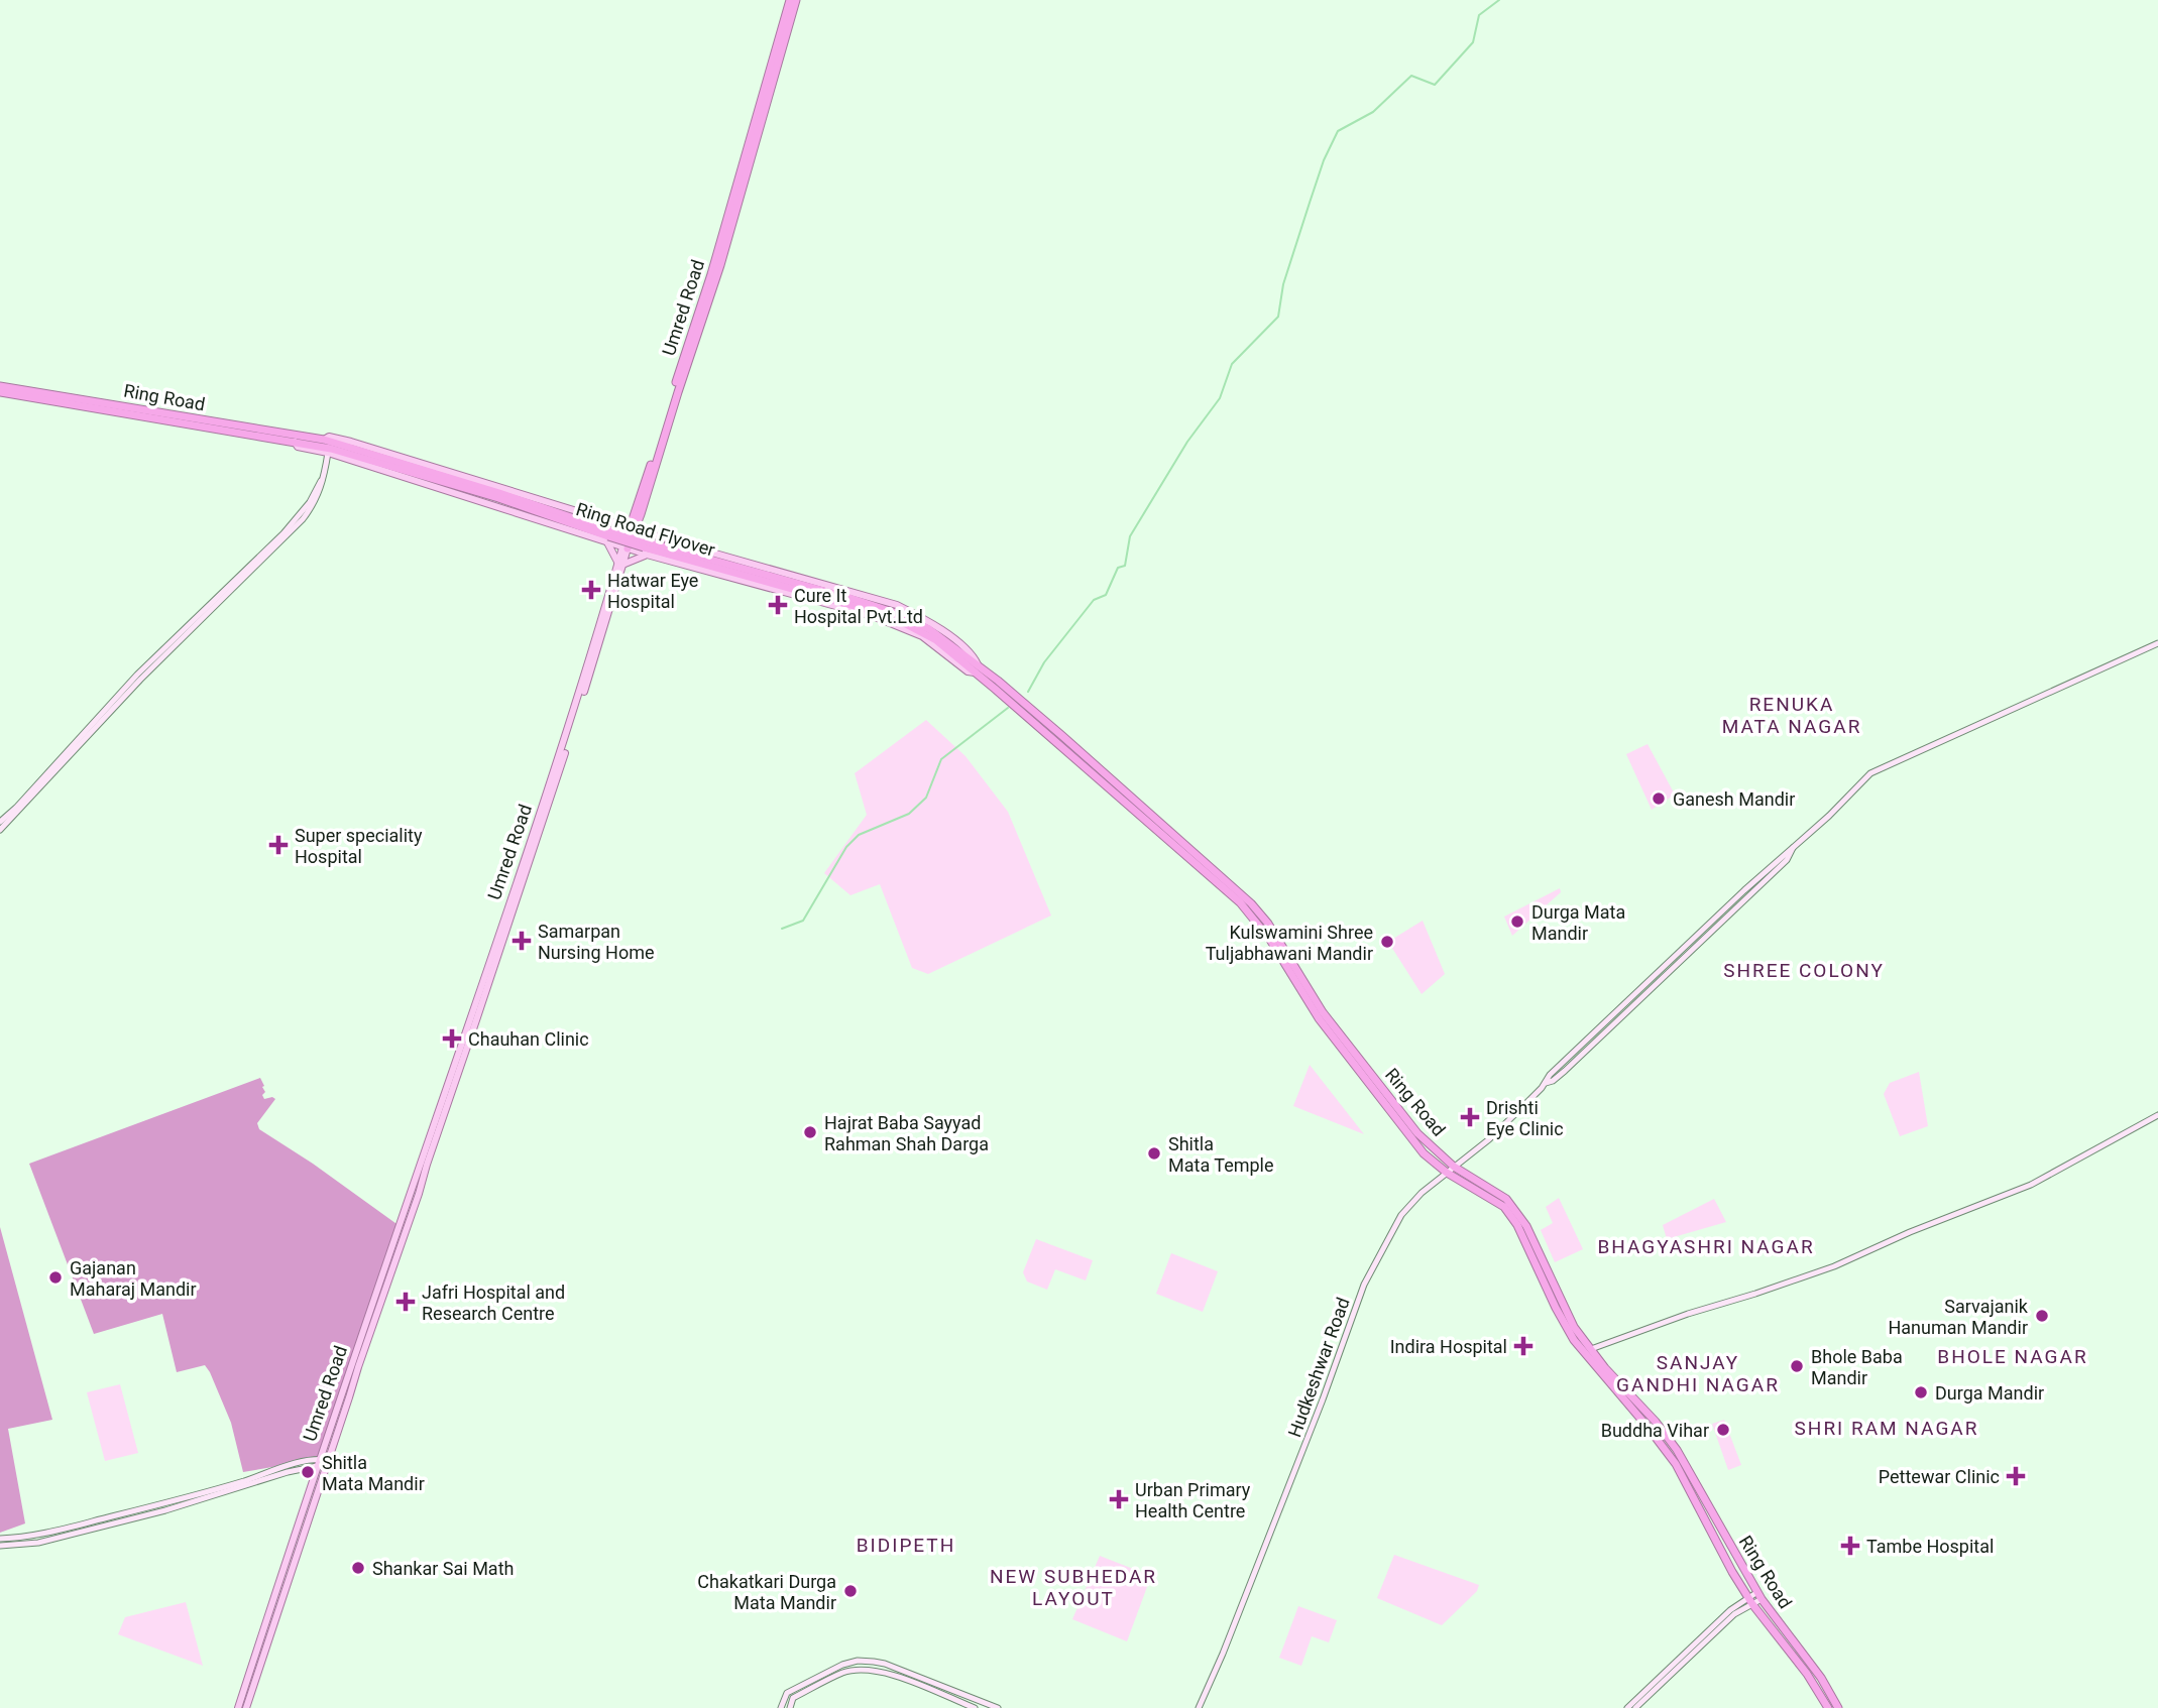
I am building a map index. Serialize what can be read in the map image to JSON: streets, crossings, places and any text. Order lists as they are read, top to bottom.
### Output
{
  "streets": {
    "highway": ["Ring Road", "Ring Road Flyover"],
    "main road": ["Umred Road", "Hudkeshwar Road"]
  },
  "crossings": [
    ["Ring Road", "Ring Road Flyover"],
    ["Ring Road", "Hudkeshwar Road"]
  ],
  "districts": [
    "RENUKA MATA NAGAR",
    "SHREE COLONY",
    "BHAGYASHRI NAGAR",
    "BHOLE NAGAR",
    "SANJAY GANDHI NAGAR",
    "SHRI RAM NAGAR",
    "BIDIPETH",
    "NEW SUBHEDAR LAYOUT"
  ],
  "places": {
    "health": [
      "Hatwar Eye Hospital",
      "Cure It Hospital Pvt.Ltd",
      "Super speciality Hospital",
      "Samarpan Nursing Home",
      "Chauhan Clinic",
      "Drishti Eye Clinic",
      "Jafri Hospital and Research Centre",
      "Indira Hospital",
      "Pettewar Clinic",
      "Urban Primary Health Centre",
      "Tambe Hospital"
    ],
    "other": [
      "Ganesh Mandir",
      "Durga Mata Mandir",
      "Kulswamini Shree Tuljabhawani Mandir",
      "Hajrat Baba Sayyad Rahman Shah Darga",
      "Shitla Mata Temple",
      "Gajanan Maharaj Mandir",
      "Sarvajanik Hanuman Mandir",
      "Bhole Baba Mandir",
      "Durga Mandir",
      "Buddha Vihar",
      "Shitla Mata Mandir",
      "Shankar Sai Math",
      "Chakatkari Durga Mata Mandir"
    ]
  }
}
